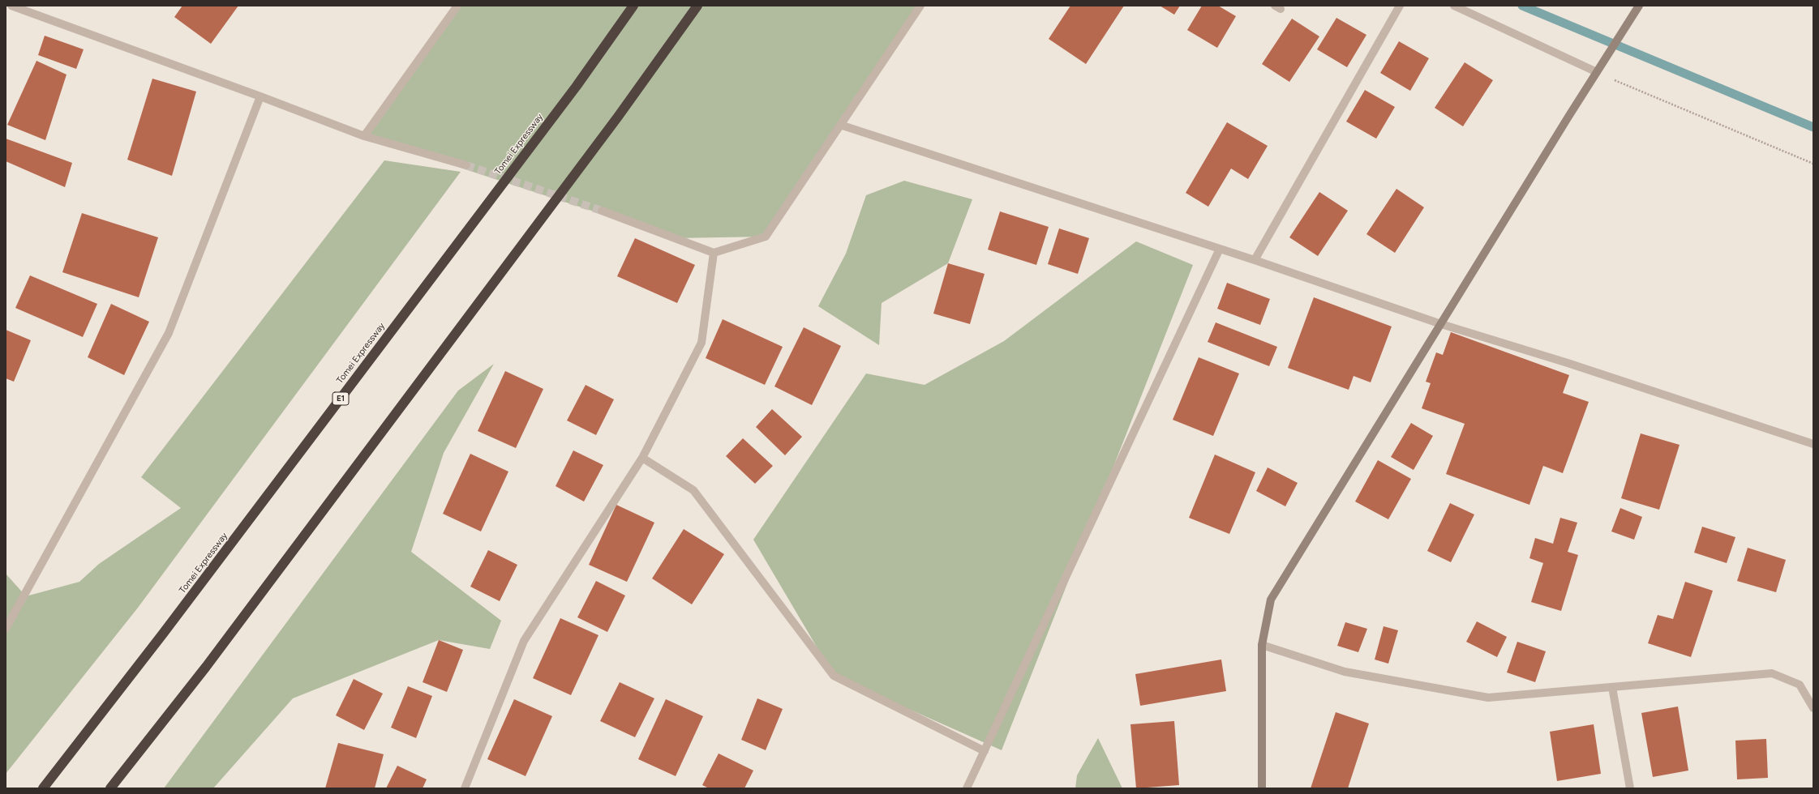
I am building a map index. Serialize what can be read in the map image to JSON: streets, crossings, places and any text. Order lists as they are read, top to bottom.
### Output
{
  "streets": {
    "highway": ["Tomei Expressway", "E1"]
  }
}
